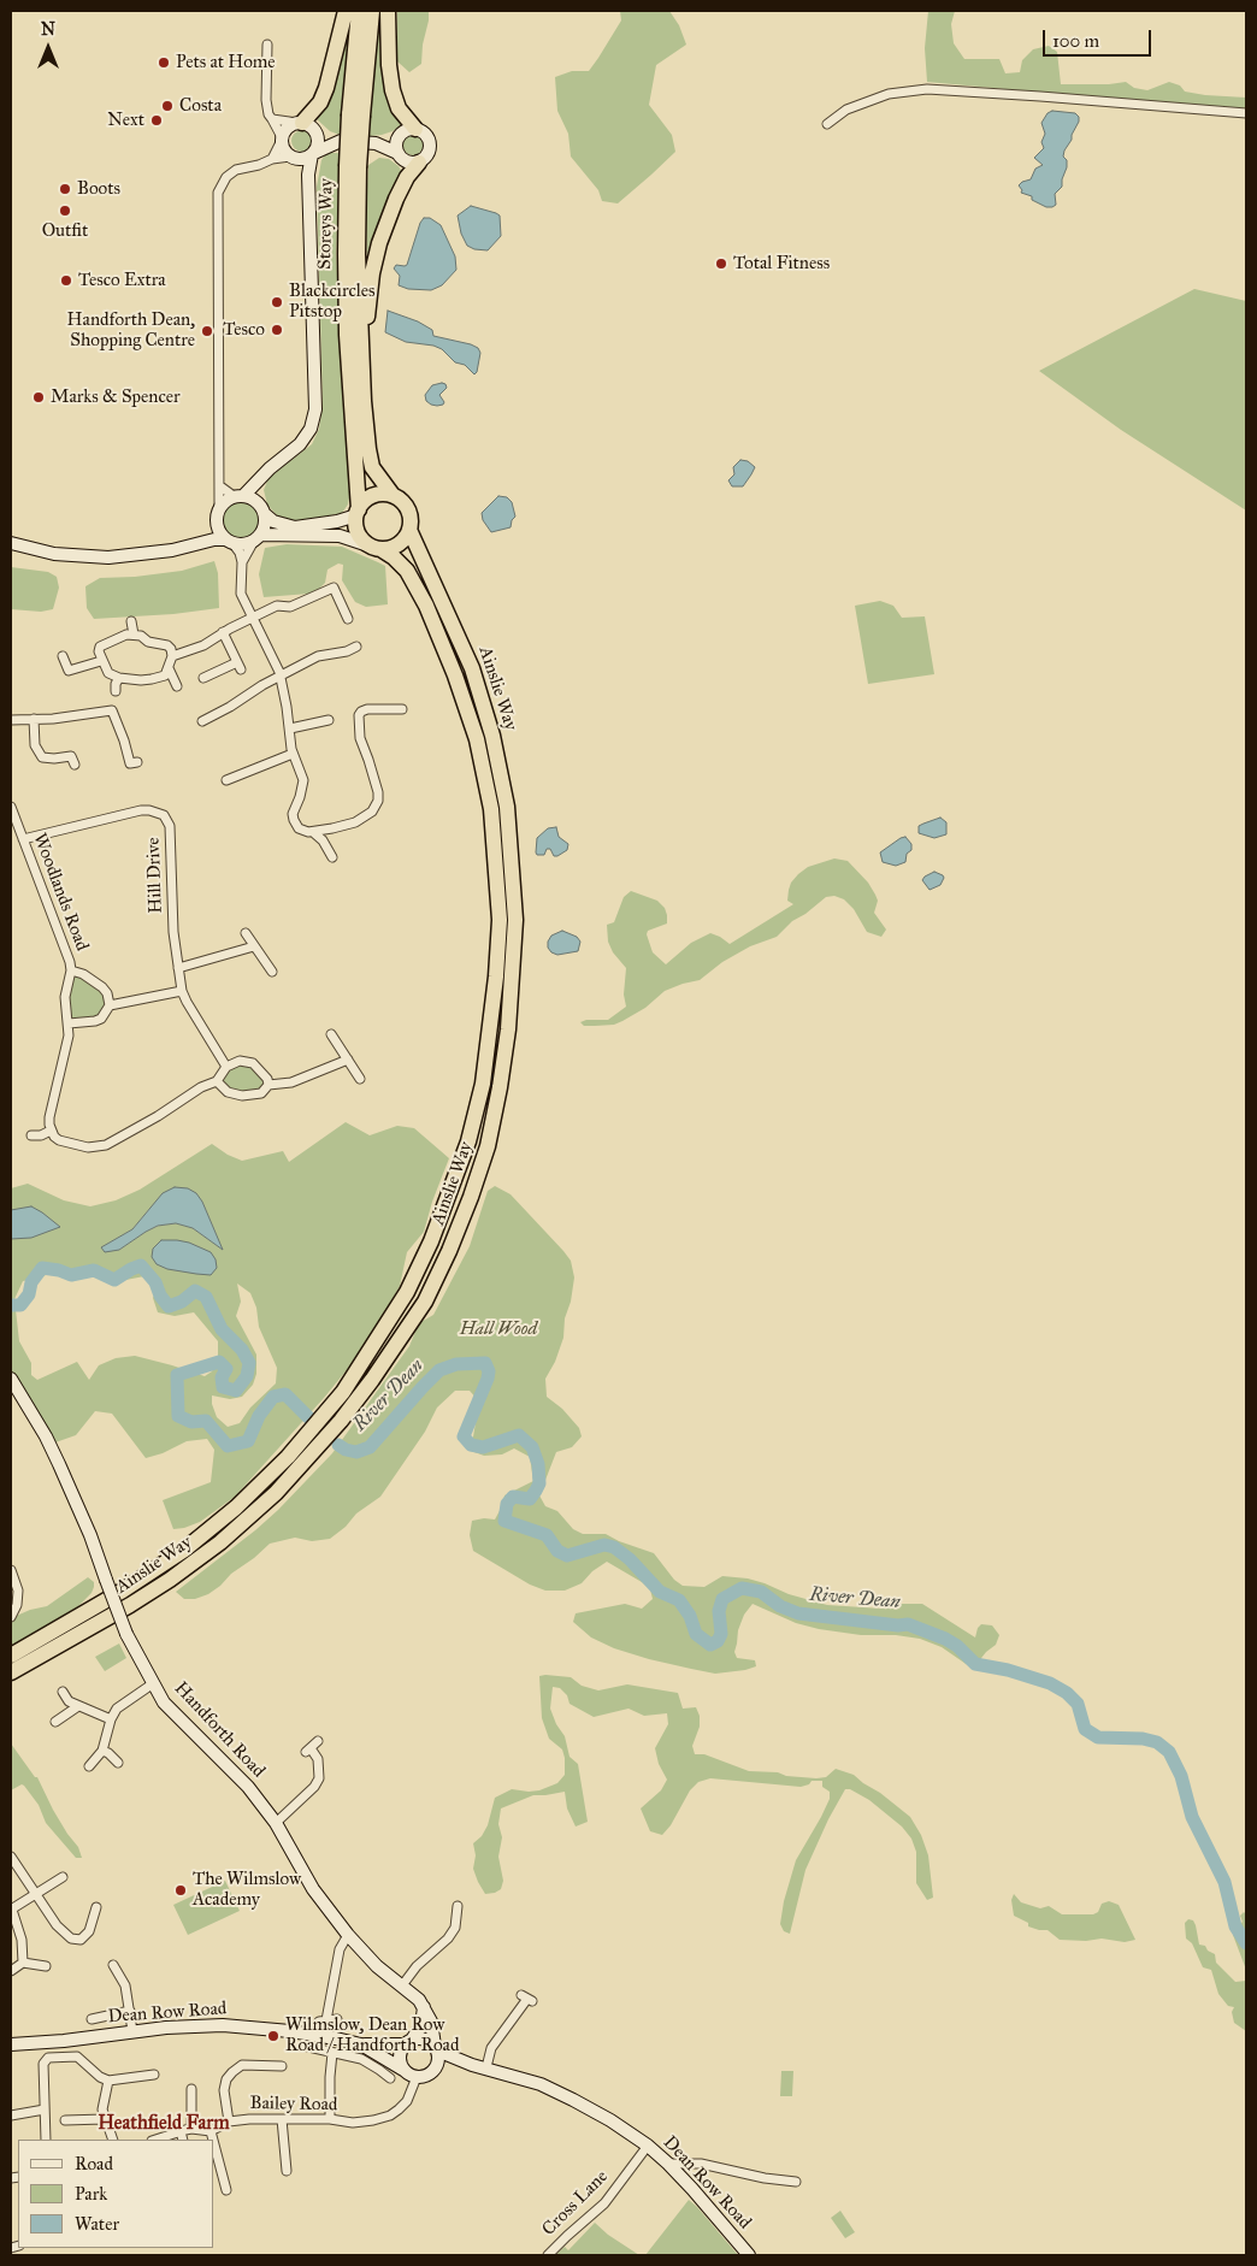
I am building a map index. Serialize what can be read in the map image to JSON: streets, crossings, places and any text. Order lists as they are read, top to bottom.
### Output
{
  "streets": {
    "highway": ["Storeys Way", "Ainslie Way"],
    "street": [
      "Hill Drive",
      "Woodlands Road",
      "Handforth Road",
      "Dean Row Road",
      "Bailey Road",
      "Cross Lane"
    ]
  },
  "crossings": [
    ["Storeys Way", "Ainslie Way"],
    ["Hill Drive", "Woodlands Road"],
    ["Handforth Road", "Dean Row Road"],
    ["Handforth Road", "Bailey Road"],
    ["Dean Row Road", "Bailey Road"],
    ["Dean Row Road", "Cross Lane"]
  ],
  "districts": ["Heathfield Farm"],
  "water": ["River Dean"],
  "parks": ["Hall Wood"],
  "places": [
    "Pets at Home",
    "Costa",
    "Next",
    "Boots",
    "Outfit",
    "Total Fitness",
    "Tesco Extra",
    "Blackcircles Pitstop",
    "Tesco",
    "Handforth Dean, Shopping Centre",
    "Marks & Spencer",
    "The Wilmslow Academy",
    "Wilmslow, Dean Row Road / Handforth Road"
  ],
  "legend": ["Road", "Park", "Water"],
  "scale_bar": "100 m",
  "north": "top"
}
